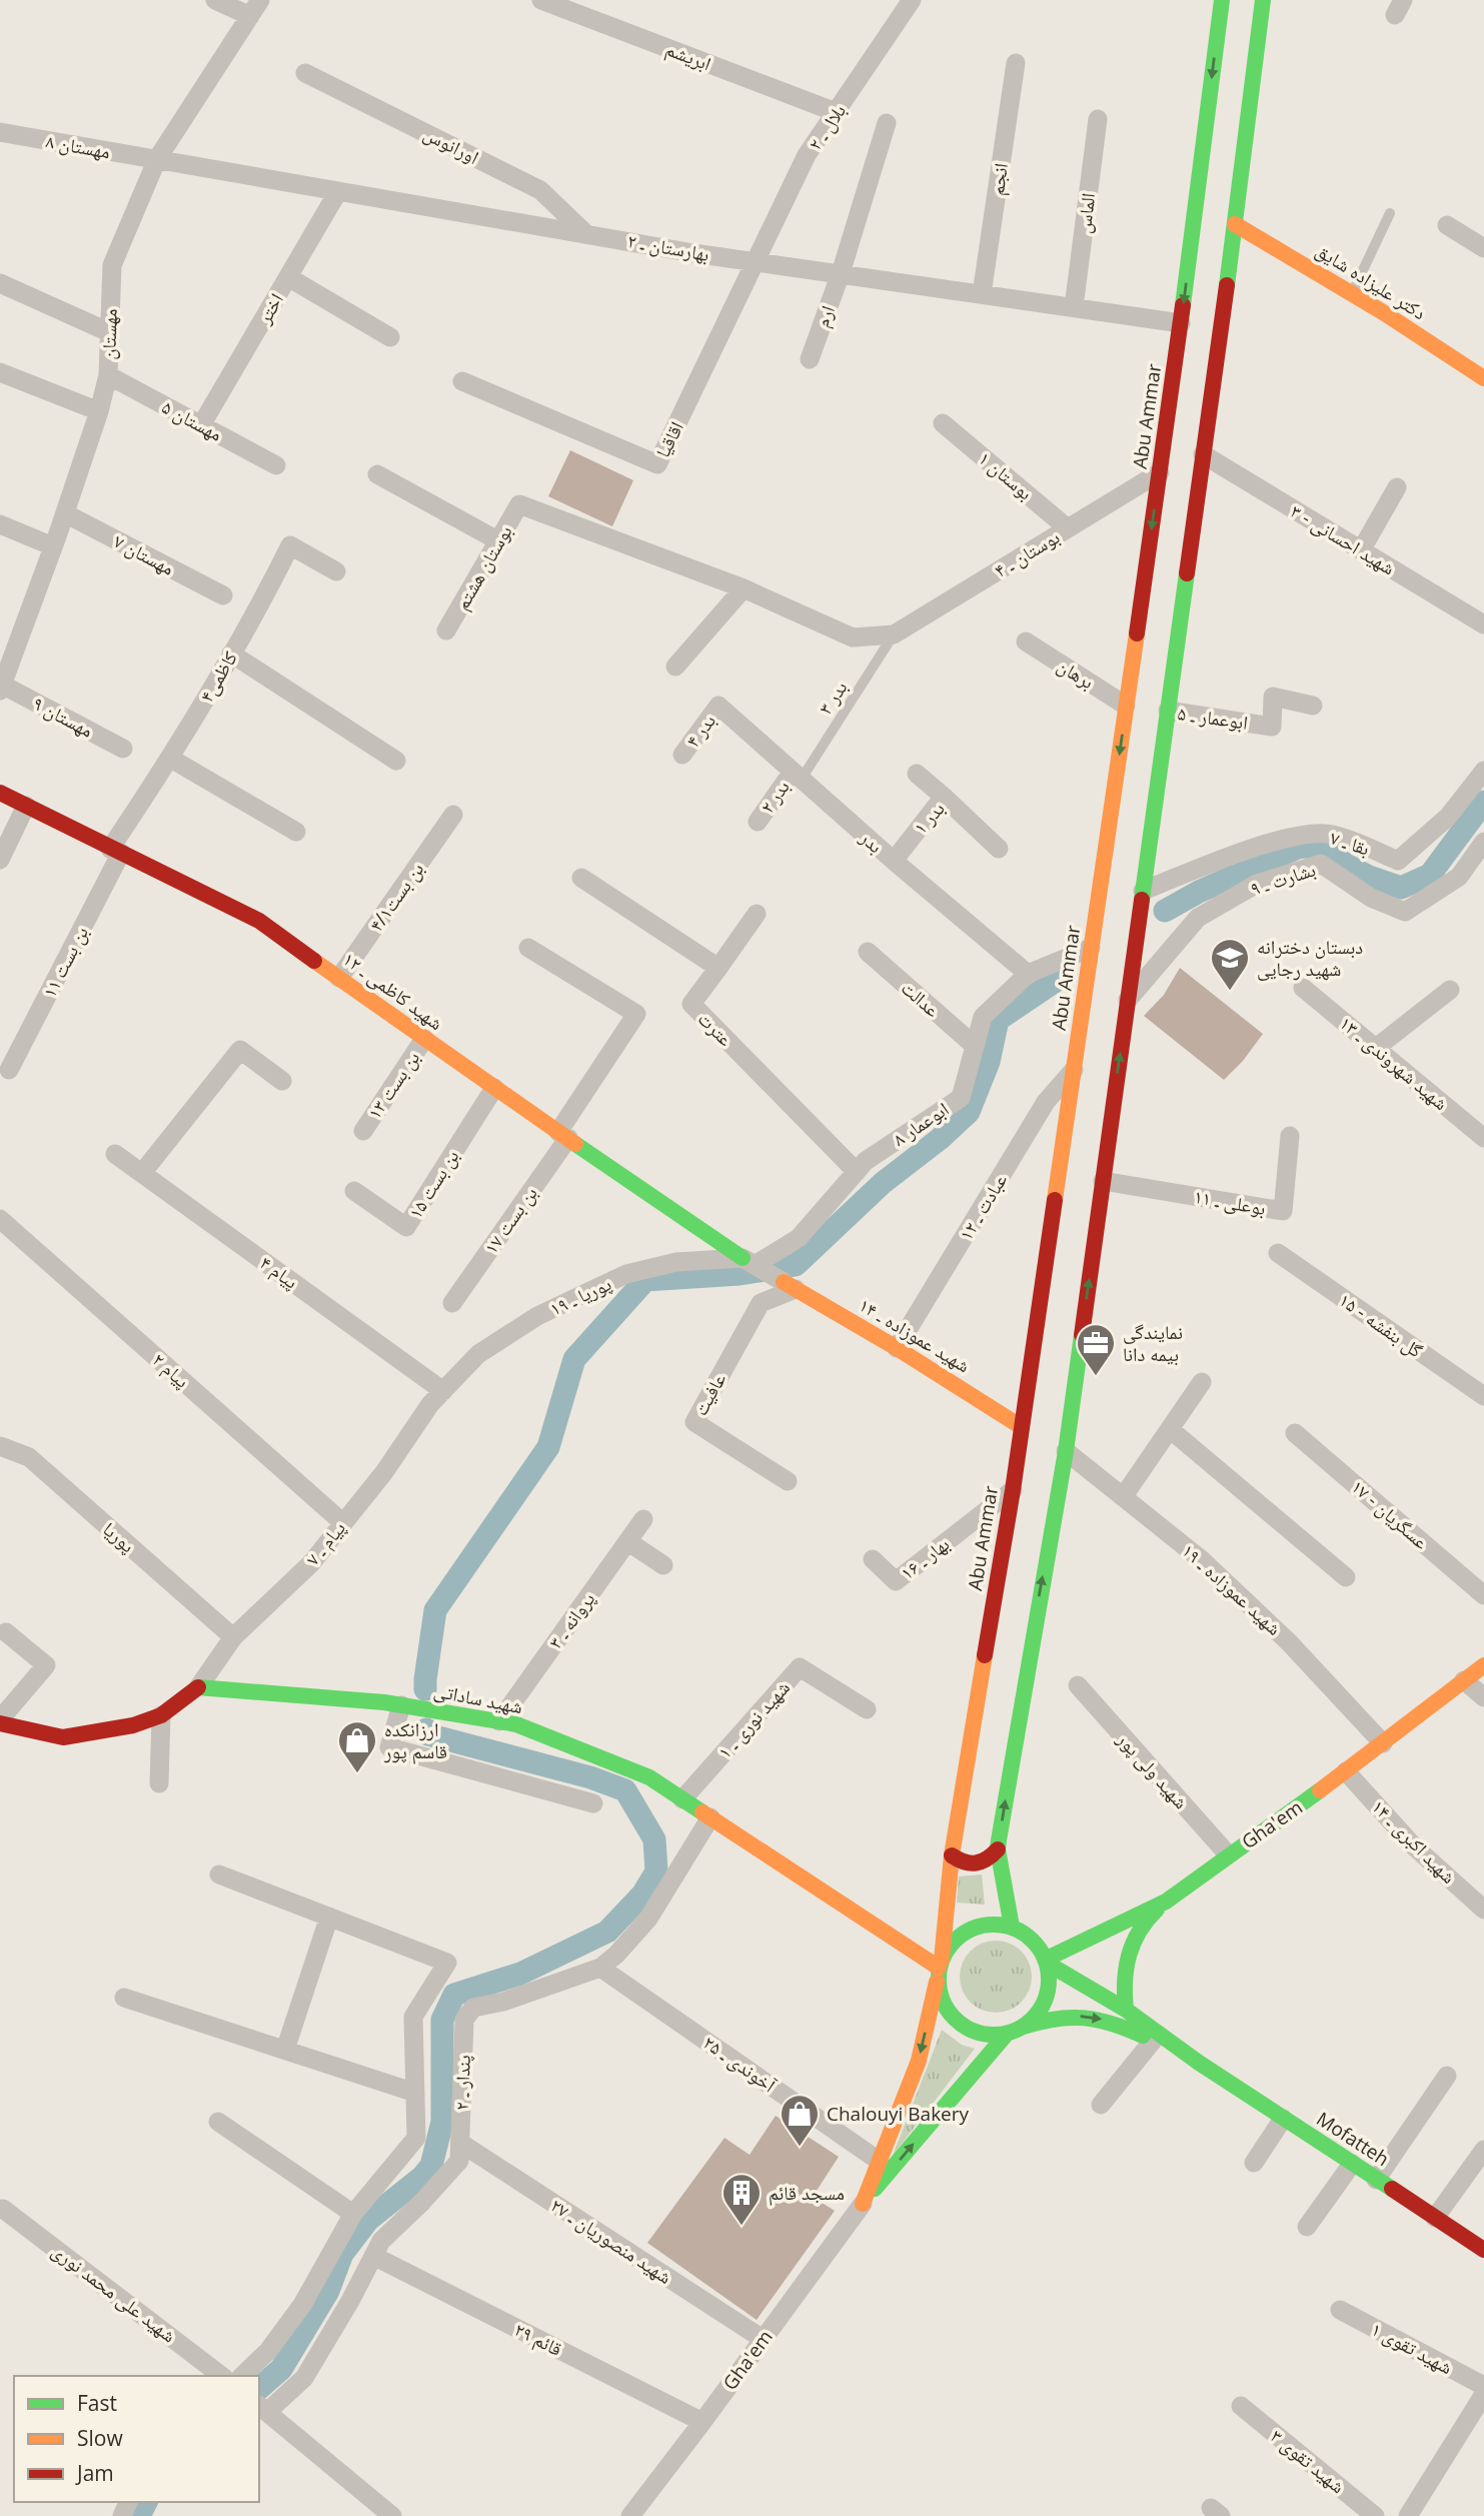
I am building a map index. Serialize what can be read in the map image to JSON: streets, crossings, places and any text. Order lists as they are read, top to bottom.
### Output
{
  "streets": {
    "street": [
      "ابریشم",
      "بلال ـ ۲",
      "اورانوس",
      "مهستان ۸",
      "انجم",
      "الماس",
      "بهارستان ـ ۲",
      "دکتر علیزاده شایق",
      "اختر",
      "ارم",
      "مهستان",
      "Abu Ammar",
      "مهستان ۵",
      "اقاقیا",
      "بوستان ۱",
      "شهید احسانی - ۳",
      "بوستان ـ ۴",
      "مهستان ۷",
      "بوستان هشتم",
      "برهان",
      "کاظمی۴",
      "مهستان ۹",
      "ابوعمار ـ ۵",
      "بدر ۴",
      "بدر ۲",
      "بدر ۱",
      "بدر",
      "بقا ـ ۷",
      "بشارت ـ ۹",
      "بن بست۴/۱",
      "بن بست ۱۱",
      "شهید کاظمی ـ ۱۲",
      "عدالت",
      "عترت",
      "شهید شهروندی ـ ۱۳",
      "بن بست ۱۳",
      "ابوعمار ۸",
      "بن بست ۱۵",
      "بوعلی ـ ۱۱",
      "عبادت ـ ۱۲",
      "بن بست ۱۷",
      "پیام ۴",
      "پوریا ـ ۱۹",
      "گل بنفشه - ۱۵",
      "شهید عموزاده ـ ۱۴",
      "پیام ۲",
      "عافیت",
      "عسگریان - ۱۷",
      "پوریا",
      "پیام ـ ۷",
      "بهار ـ ۱۶",
      "شهید عموزاده ـ ۱۹",
      "پروانه ـ ۳",
      "شهید ساداتی",
      "شهید نوری ـ ۱",
      "شهید ولی پور",
      "Gha'em",
      "شهید اکبری ـ ۱۴",
      "آخوندی ـ ۲۵",
      "پندار ـ ۲",
      "Mofatteh",
      "شهید منصوریان ـ ۲۷",
      "شهید علی محمد نوری",
      "قائم ۲۹",
      "شهید تقوی ۱",
      "شهید تقوی ۳"
    ],
    "lane": ["بدر ۳"]
  },
  "crossings": [
    ["ابریشم", "بلال ـ ۲"],
    ["بلال ـ ۲", "بهارستان ـ ۲"],
    ["بلال ـ ۲", "اقاقیا"],
    ["اورانوس", "بهارستان ـ ۲"],
    ["مهستان ۸", "بهارستان ـ ۲"],
    ["مهستان ۸", "مهستان"],
    ["انجم", "بهارستان ـ ۲"],
    ["الماس", "بهارستان ـ ۲"],
    ["بهارستان ـ ۲", "اختر"],
    ["بهارستان ـ ۲", "ارم"],
    ["بهارستان ـ ۲", "مهستان"],
    ["بهارستان ـ ۲", "Abu Ammar"],
    ["بهارستان ـ ۲", "اقاقیا"],
    ["اختر", "مهستان ۵"],
    ["مهستان", "مهستان ۵"],
    ["مهستان", "مهستان ۷"],
    ["مهستان", "مهستان ۹"],
    ["Abu Ammar", "بوستان ـ ۴"],
    ["Abu Ammar", "برهان"],
    ["Abu Ammar", "ابوعمار ۸"],
    ["Abu Ammar", "عبادت ـ ۱۲"],
    ["Abu Ammar", "شهید عموزاده ـ ۱۴"],
    ["Abu Ammar", "بهار ـ ۱۶"],
    ["Abu Ammar", "شهید ساداتی"],
    ["Abu Ammar", "Gha'em"],
    ["Abu Ammar", "آخوندی ـ ۲۵"],
    ["بوستان ۱", "بوستان ـ ۴"],
    ["بوستان ـ ۴", "بدر ۳"],
    ["کاظمی۴", "بن بست ۱۱"],
    ["کاظمی۴", "شهید کاظمی ـ ۱۲"],
    ["بدر ۳", "بدر ۲"],
    ["بدر ۳", "بدر"],
    ["بدر ۴", "بدر"],
    ["بدر ۲", "بدر"],
    ["بدر ۱", "بدر"],
    ["بدر", "ابوعمار ۸"],
    ["بن بست۴/۱", "شهید کاظمی ـ ۱۲"],
    ["بن بست ۱۱", "شهید کاظمی ـ ۱۲"],
    ["شهید کاظمی ـ ۱۲", "بن بست ۱۳"],
    ["شهید کاظمی ـ ۱۲", "ابوعمار ۸"],
    ["شهید کاظمی ـ ۱۲", "بن بست ۱۵"],
    ["شهید کاظمی ـ ۱۲", "بن بست ۱۷"],
    ["شهید کاظمی ـ ۱۲", "پوریا ـ ۱۹"],
    ["عدالت", "ابوعمار ۸"],
    ["عترت", "ابوعمار ۸"],
    ["ابوعمار ۸", "پوریا ـ ۱۹"],
    ["عبادت ـ ۱۲", "شهید عموزاده ـ ۱۴"],
    ["پیام ۴", "پوریا ـ ۱۹"],
    ["پیام ۴", "پیام ـ ۷"],
    ["پوریا ـ ۱۹", "پیام ـ ۷"],
    ["شهید عموزاده ـ ۱۴", "عافیت"],
    ["پیام ۲", "پیام ـ ۷"],
    ["پوریا", "پیام ـ ۷"],
    ["پیام ـ ۷", "شهید ساداتی"],
    ["شهید عموزاده ـ ۱۹", "Gha'em"],
    ["پروانه ـ ۳", "شهید ساداتی"],
    ["شهید ساداتی", "شهید نوری ـ ۱"],
    ["شهید ساداتی", "Gha'em"],
    ["شهید ساداتی", "پندار ـ ۲"],
    ["شهید ولی پور", "Gha'em"],
    ["Gha'em", "شهید اکبری ـ ۱۴"],
    ["Gha'em", "شهید منصوریان ـ ۲۷"],
    ["Gha'em", "قائم ۲۹"],
    ["آخوندی ـ ۲۵", "پندار ـ ۲"],
    ["پندار ـ ۲", "شهید منصوریان ـ ۲۷"],
    ["پندار ـ ۲", "قائم ۲۹"]
  ],
  "places": {
    "school or university": ["دبستان دخترانه شهید رجایی"],
    "office": ["نمایندگی بیمه دانا"],
    "shop": ["ارزانکده قاسم پور", "Chalouyi Bakery"],
    "building": ["مسجد قائم"]
  },
  "legend": ["Fast", "Slow", "Jam"]
}
